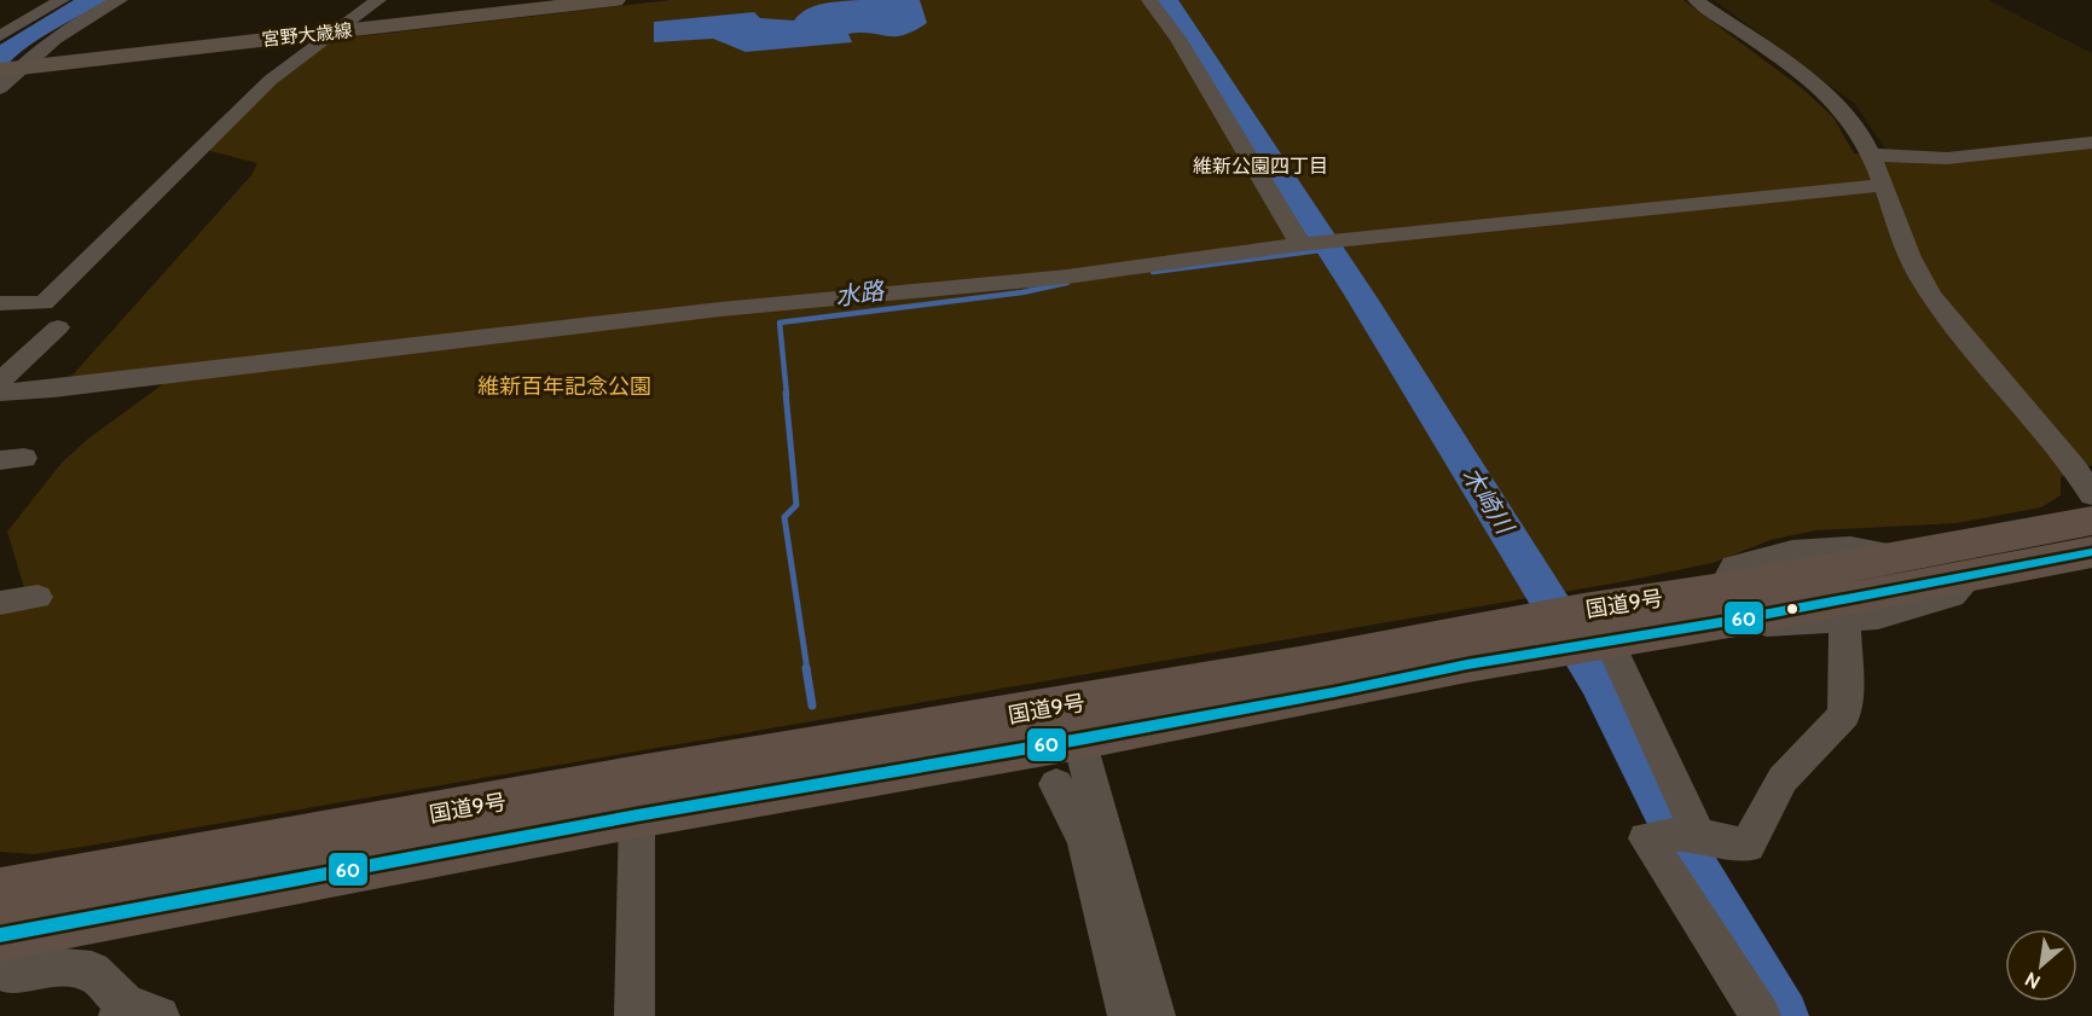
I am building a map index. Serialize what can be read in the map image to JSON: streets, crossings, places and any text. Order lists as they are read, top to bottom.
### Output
{
  "streets": {
    "highway": ["国道9号"],
    "main road": ["宮野大歳線"]
  },
  "districts": ["維新公園四丁目"],
  "water": ["水路", "木崎川"],
  "parks": ["維新百年記念公園"],
  "lines": ["transit line 60"],
  "north": "bottom left"
}
